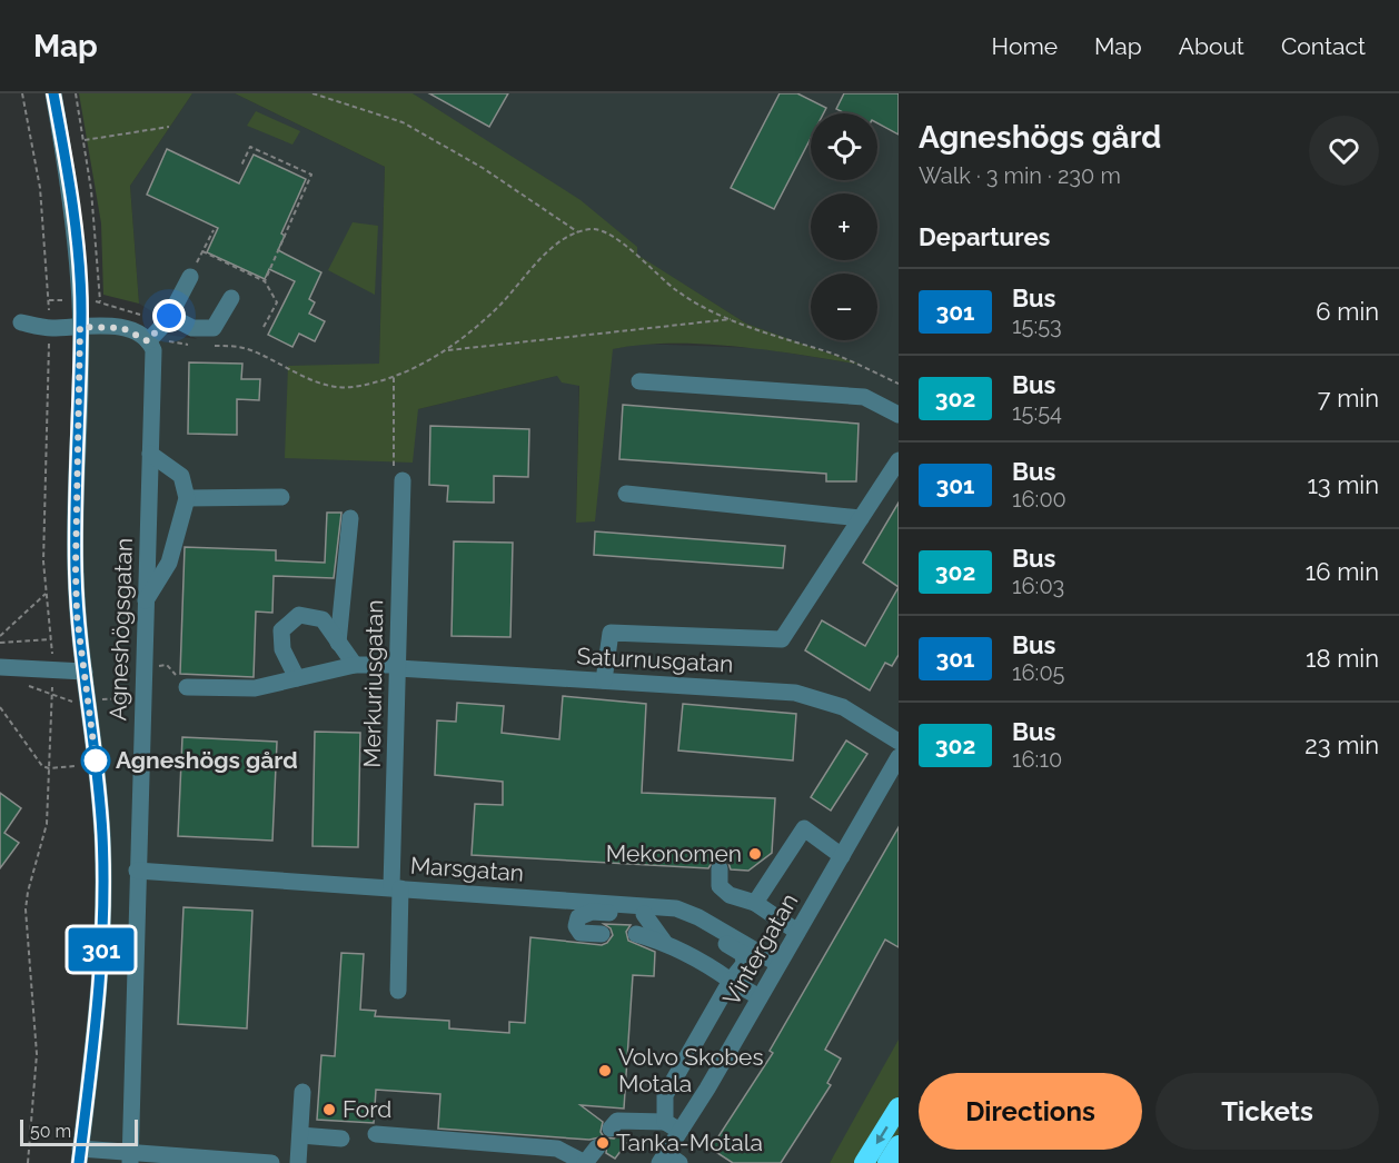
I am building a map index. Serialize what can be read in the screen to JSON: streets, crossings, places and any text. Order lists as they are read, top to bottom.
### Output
{
  "streets": {
    "street": [
      "Agneshögsgatan",
      "Saturnusgatan",
      "Merkuriusgatan",
      "Marsgatan",
      "Vintergatan"
    ]
  },
  "crossings": [
    ["Agneshögsgatan", "Marsgatan"],
    ["Saturnusgatan", "Merkuriusgatan"],
    ["Merkuriusgatan", "Marsgatan"],
    ["Marsgatan", "Vintergatan"]
  ],
  "places": [
    "Agneshögs gård",
    "Mekonomen",
    "Volvo Skobes Motala",
    "Ford",
    "Tanka-Motala"
  ],
  "lines": ["bus line 301"],
  "scale_bar": "50 m",
  "page": {
    "header": "Map",
    "nav": [
      "Home",
      "Map",
      "About",
      "Contact"
    ],
    "on_map": "301",
    "heading": [
      ["Agneshögs gård", "Walk · 3 min · 230 m"],
      "Departures"
    ],
    "map_buttons": ["+", "−"],
    "list": [
      {
        "mark": "301",
        "name": "Bus",
        "note": "15:53",
        "value": "6 min"
      },
      {
        "mark": "302",
        "name": "Bus",
        "note": "15:54",
        "value": "7 min"
      },
      {
        "mark": "301",
        "name": "Bus",
        "note": "16:00",
        "value": "13 min"
      },
      {
        "mark": "302",
        "name": "Bus",
        "note": "16:03",
        "value": "16 min"
      },
      {
        "mark": "301",
        "name": "Bus",
        "note": "16:05",
        "value": "18 min"
      },
      {
        "mark": "302",
        "name": "Bus",
        "note": "16:10",
        "value": "23 min"
      }
    ],
    "buttons": ["Directions", "Tickets"],
    "scale": "50 m"
  }
}
